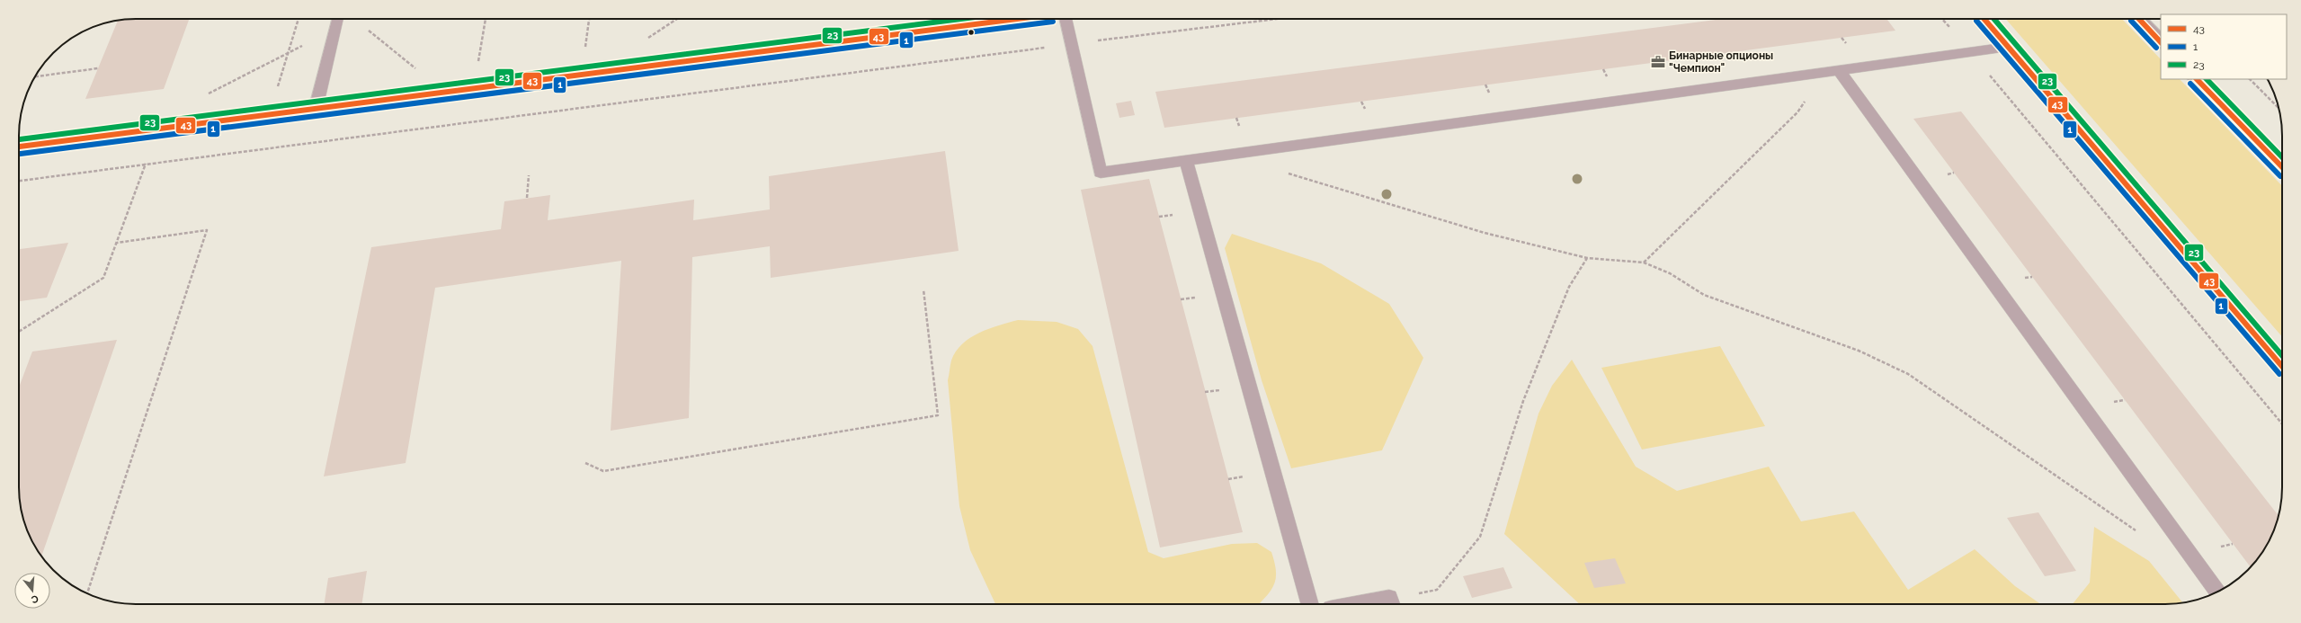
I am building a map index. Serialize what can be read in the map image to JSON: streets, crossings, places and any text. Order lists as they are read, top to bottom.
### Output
{
  "places": {
    "office": ["Бинарные опционы \"Чемпион\""]
  },
  "lines": ["transit line 43", "transit line 23", "transit line 1"],
  "legend": ["43", "1", "23"],
  "north": "bottom"
}
